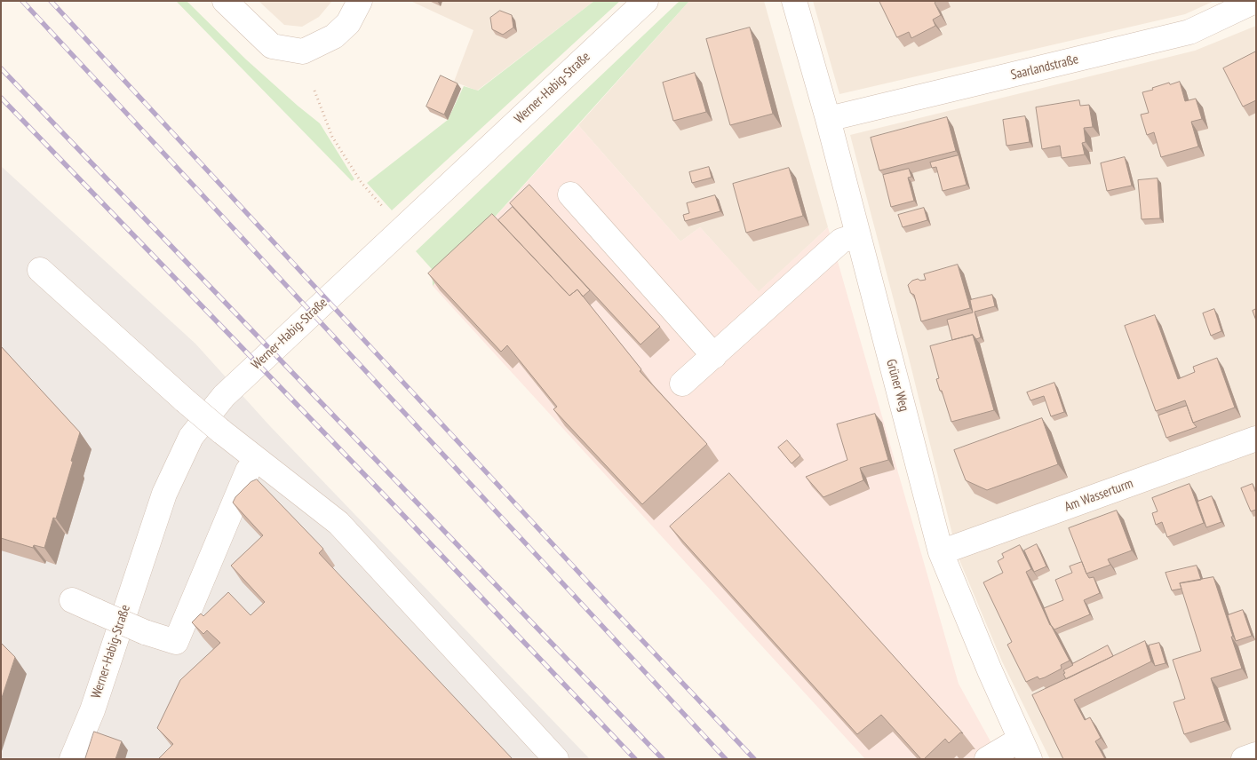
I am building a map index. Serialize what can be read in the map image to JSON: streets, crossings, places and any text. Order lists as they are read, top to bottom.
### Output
{
  "streets": {
    "street": [
      "Saarlandstraße",
      "Werner-Habig-Straße",
      "Grüner Weg",
      "Am Wasserturm"
    ]
  },
  "crossings": [
    ["Saarlandstraße", "Grüner Weg"],
    ["Grüner Weg", "Am Wasserturm"]
  ]
}
